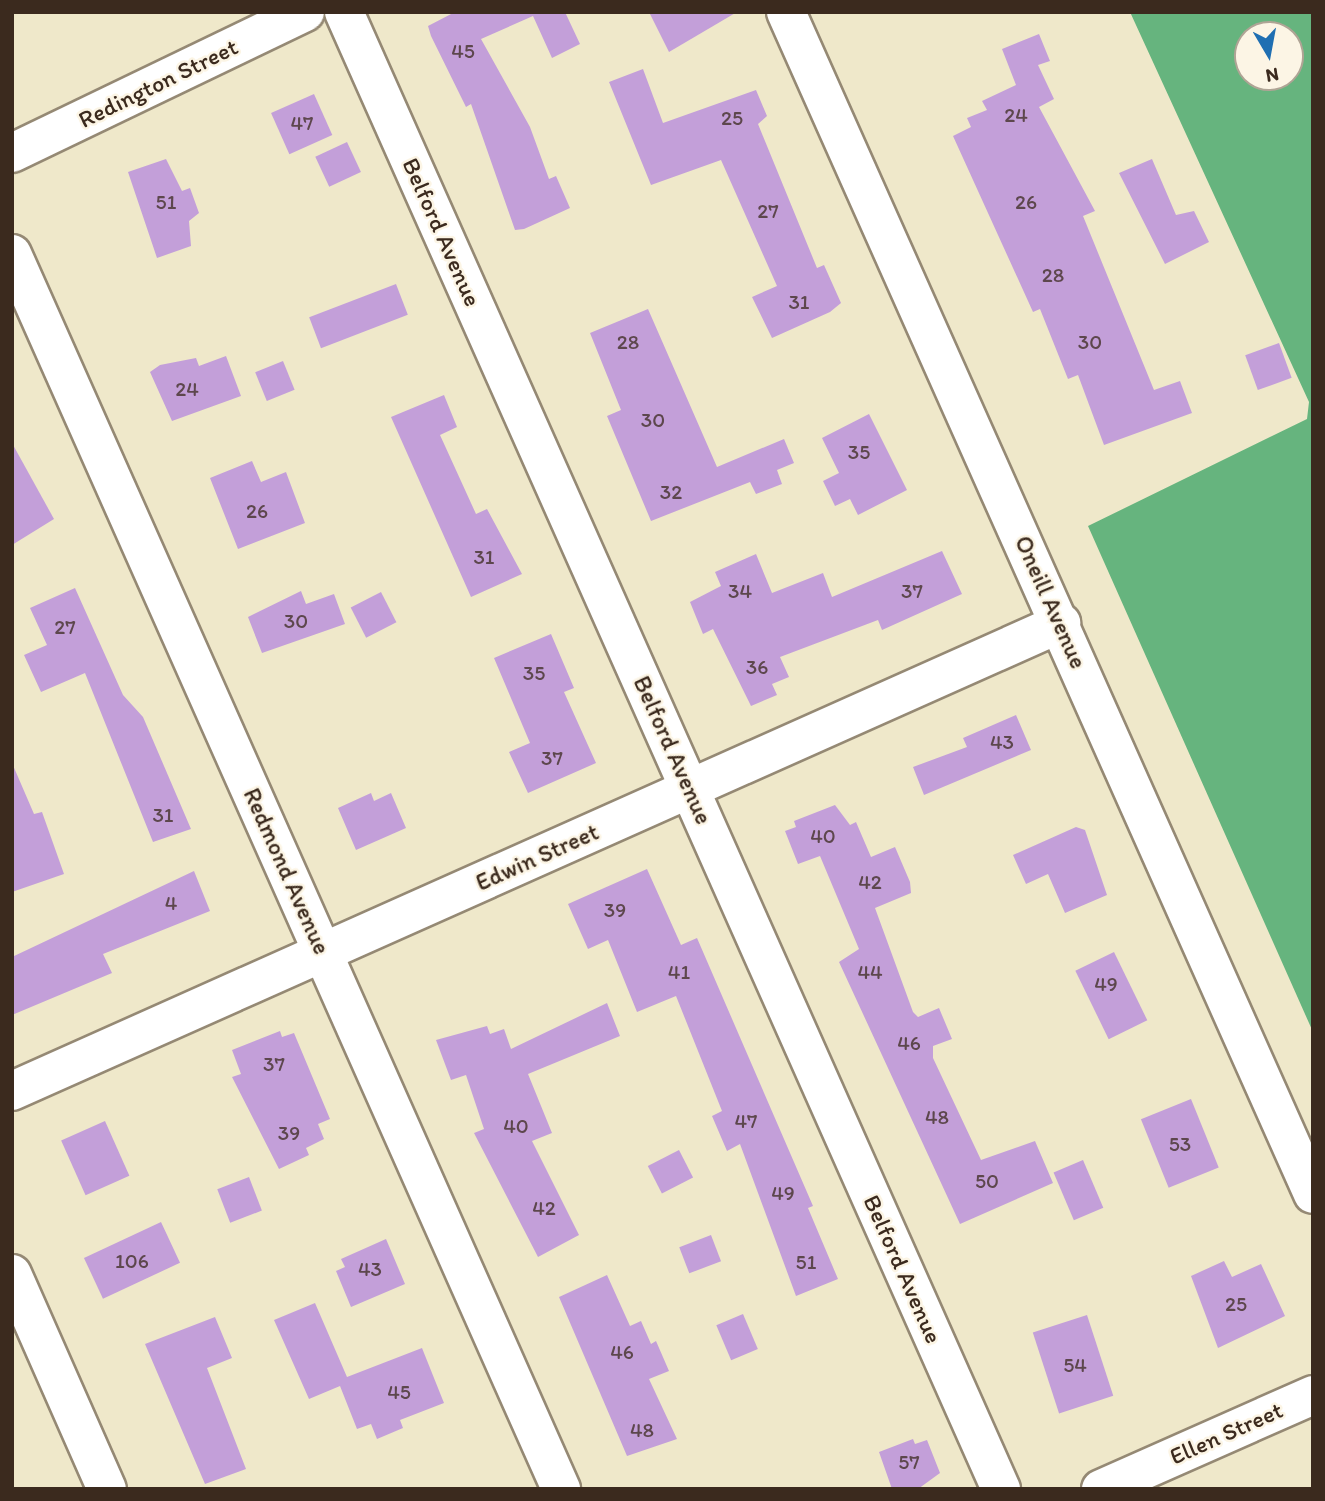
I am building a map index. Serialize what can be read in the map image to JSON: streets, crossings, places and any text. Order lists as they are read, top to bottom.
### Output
{
  "streets": {
    "street": [
      "Redington Street",
      "Belford Avenue",
      "Oneill Avenue",
      "Edwin Street",
      "Redmond Avenue",
      "Ellen Street"
    ]
  },
  "crossings": [
    ["Belford Avenue", "Edwin Street"],
    ["Oneill Avenue", "Edwin Street"],
    ["Edwin Street", "Redmond Avenue"]
  ],
  "house_numbers": [
    "45",
    "24",
    "25",
    "47",
    "51",
    "26",
    "27",
    "28",
    "31",
    "28",
    "30",
    "24",
    "30",
    "35",
    "32",
    "26",
    "31",
    "34",
    "37",
    "30",
    "27",
    "36",
    "35",
    "43",
    "37",
    "31",
    "40",
    "42",
    "4",
    "39",
    "41",
    "44",
    "49",
    "46",
    "37",
    "48",
    "47",
    "40",
    "39",
    "53",
    "50",
    "49",
    "42",
    "106",
    "51",
    "43",
    "25",
    "46",
    "54",
    "45",
    "48",
    "57"
  ],
  "north": "bottom"
}
